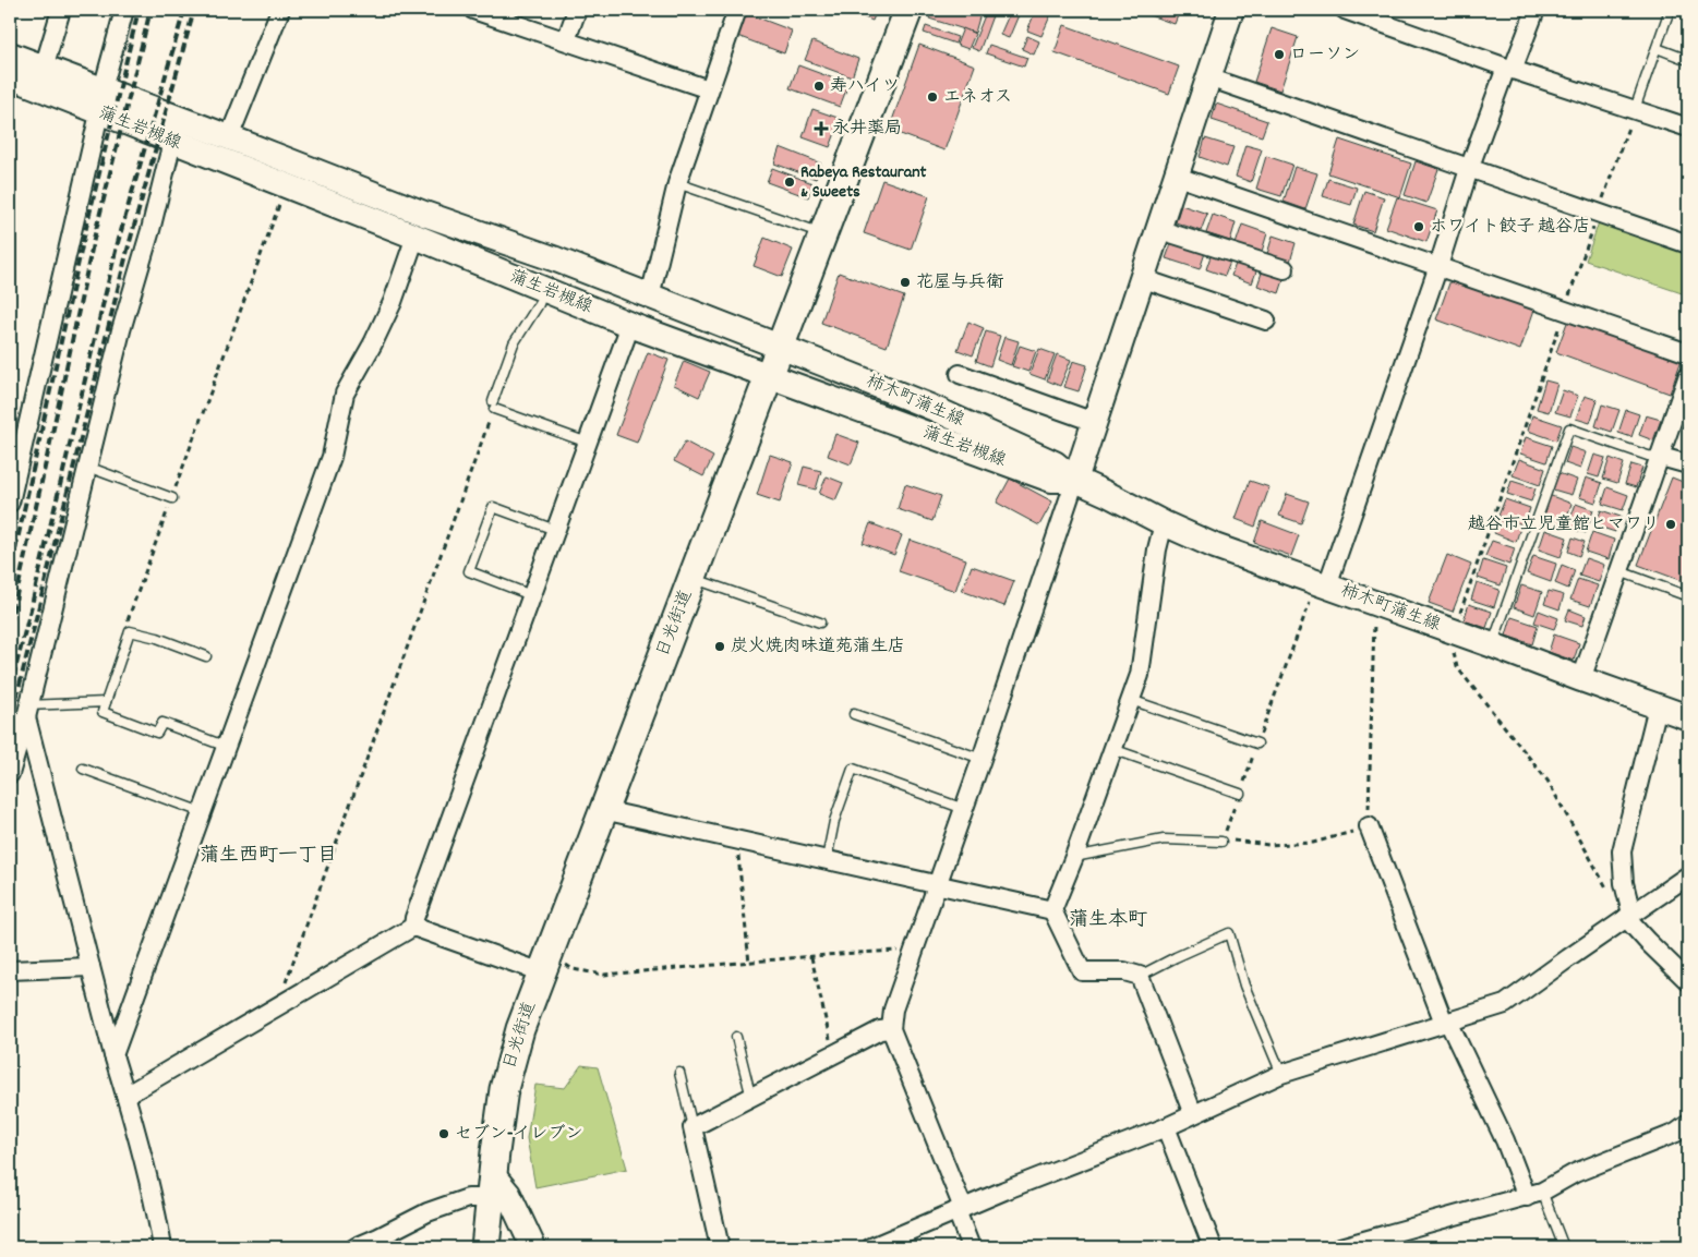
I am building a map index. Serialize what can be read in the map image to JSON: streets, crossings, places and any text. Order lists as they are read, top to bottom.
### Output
{
  "streets": {
    "main road": ["蒲生岩槻線", "柿木町蒲生線", "日光街道"]
  },
  "crossings": [
    ["蒲生岩槻線", "柿木町蒲生線"],
    ["蒲生岩槻線", "日光街道"],
    ["柿木町蒲生線", "日光街道"]
  ],
  "districts": ["蒲生西町一丁目", "蒲生本町"],
  "places": {
    "other": [
      "ローソン",
      "寿ハイツ",
      "エネオス",
      "Rabeya Restaurant & Sweets",
      "ホワイト餃子 越谷店",
      "花屋与兵衛",
      "越谷市立児童館ヒマワリ",
      "炭火焼肉味道苑蒲生店",
      "セブン-イレブン"
    ],
    "health": ["永井薬局"]
  }
}
